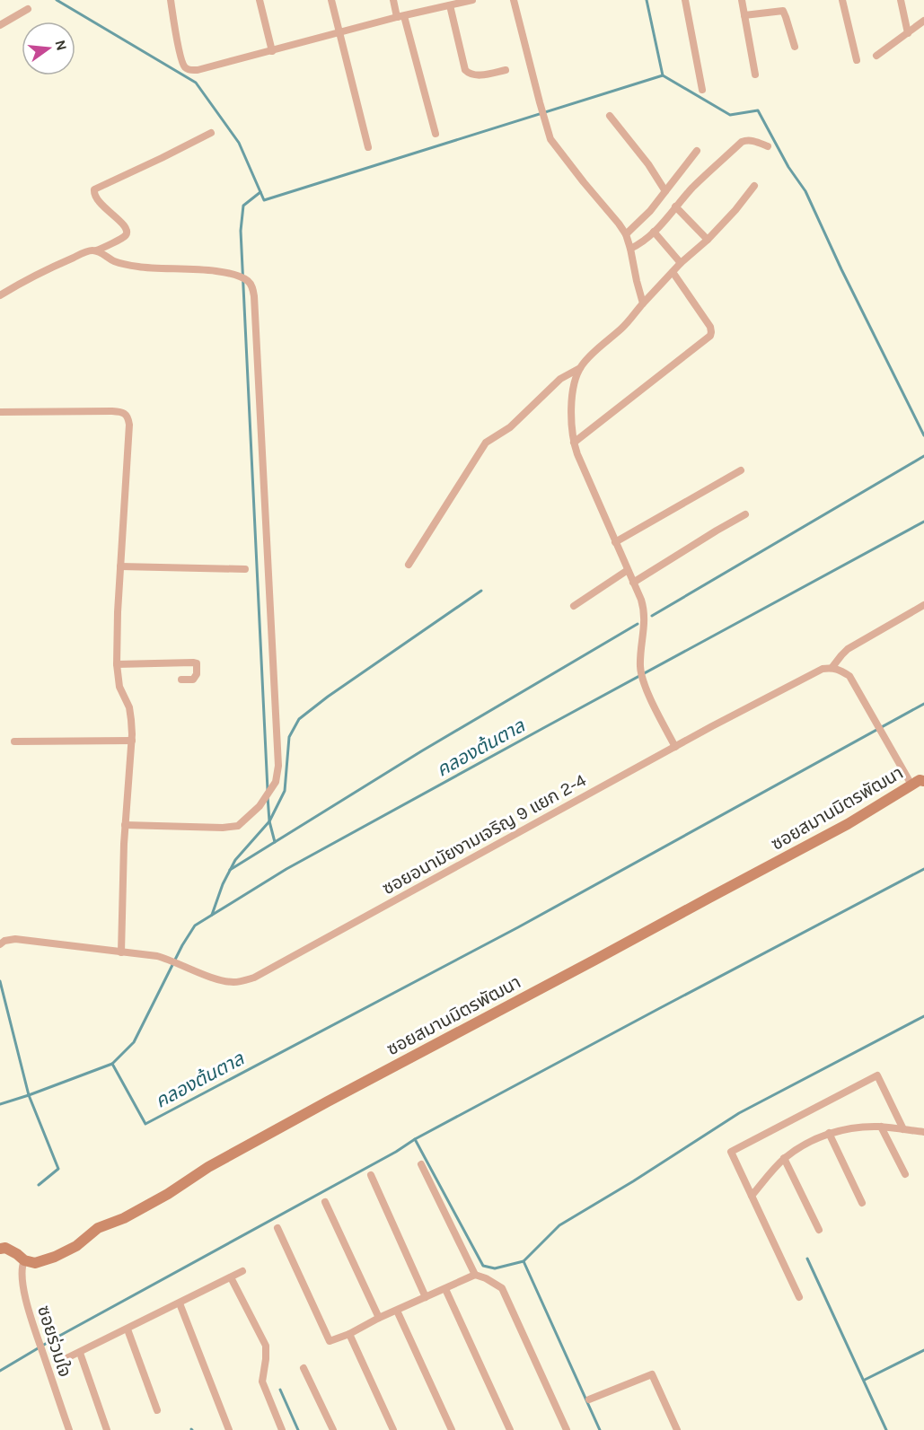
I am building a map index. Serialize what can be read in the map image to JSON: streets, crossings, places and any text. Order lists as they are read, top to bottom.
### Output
{
  "streets": {
    "street": ["ซอยสมานมิตรพัฒนา", "ซอยอนามัยงามเจริญ 9 แยก 2-4", "ซอยร่วมใจ"]
  },
  "crossings": [
    ["ซอยสมานมิตรพัฒนา", "ซอยร่วมใจ"]
  ],
  "water": ["คลองต้นตาล"],
  "north": "right"
}
